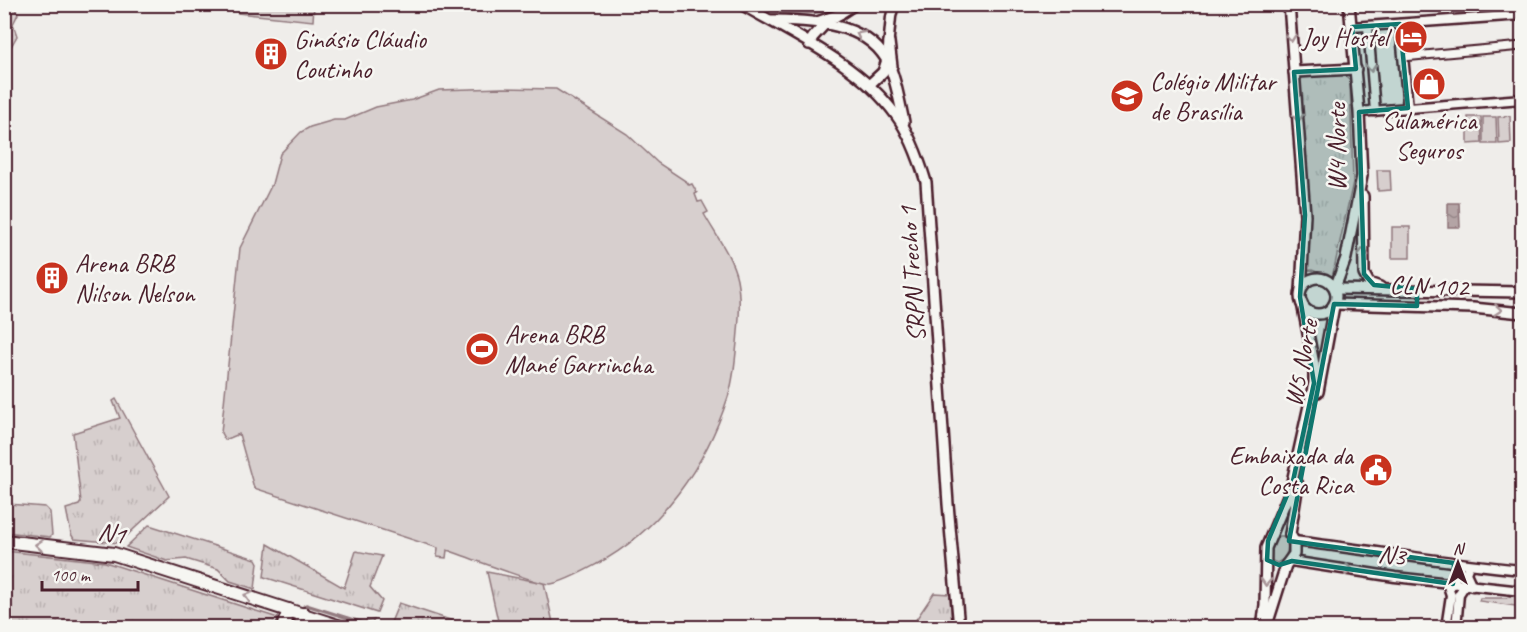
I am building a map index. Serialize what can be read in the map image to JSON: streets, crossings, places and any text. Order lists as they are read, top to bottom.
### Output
{
  "streets": {
    "highway": ["N1"],
    "main road": [
      "W4 Norte",
      "SRPN Trecho 1",
      "CLN 102",
      "W5 Norte"
    ],
    "street": ["N3"]
  },
  "crossings": [
    ["W4 Norte", "CLN 102"],
    ["W4 Norte", "W5 Norte"],
    ["CLN 102", "W5 Norte"],
    ["W5 Norte", "N3"]
  ],
  "one_way": ["N1"],
  "places": {
    "hotel": ["Joy Hostel"],
    "building": ["Ginásio Cláudio Coutinho", "Arena BRB Nilson Nelson"],
    "shop": ["Sulamérica Seguros"],
    "school or university": ["Colégio Militar de Brasília"],
    "sports": ["Arena BRB Mané Garrincha"],
    "public building": ["Embaixada da Costa Rica"]
  },
  "scale_bar": "100 m",
  "north": "top"
}
